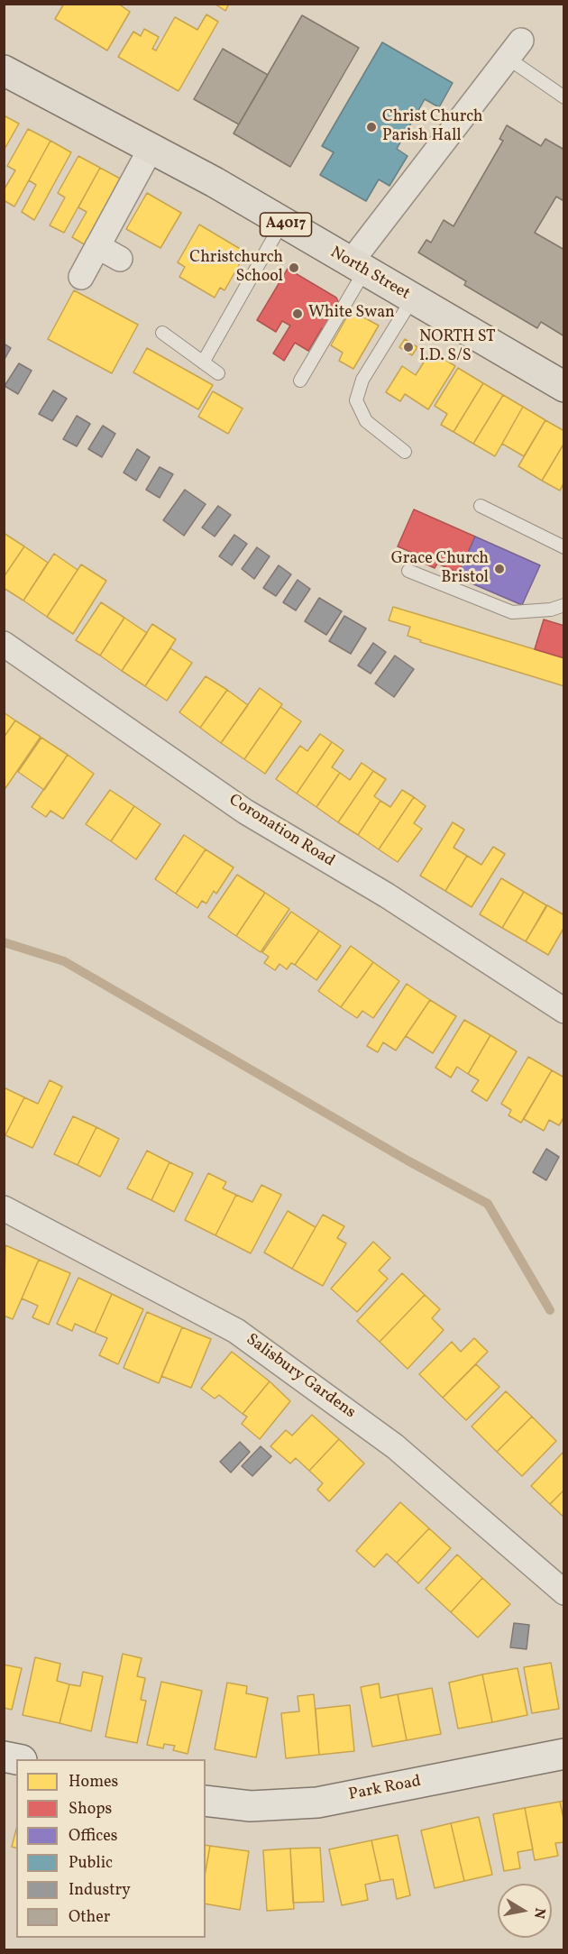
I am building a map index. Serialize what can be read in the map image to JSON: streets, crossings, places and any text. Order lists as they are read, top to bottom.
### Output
{
  "streets": {
    "main road": ["A4017", "North Street"],
    "street": ["Coronation Road", "Salisbury Gardens", "Park Road"]
  },
  "places": [
    "Christ Church Parish Hall",
    "Christchurch School",
    "White Swan",
    "NORTH ST I.D. S/S",
    "Grace Church Bristol"
  ],
  "legend": [
    "Homes",
    "Shops",
    "Offices",
    "Public",
    "Industry",
    "Other"
  ],
  "north": "right"
}
